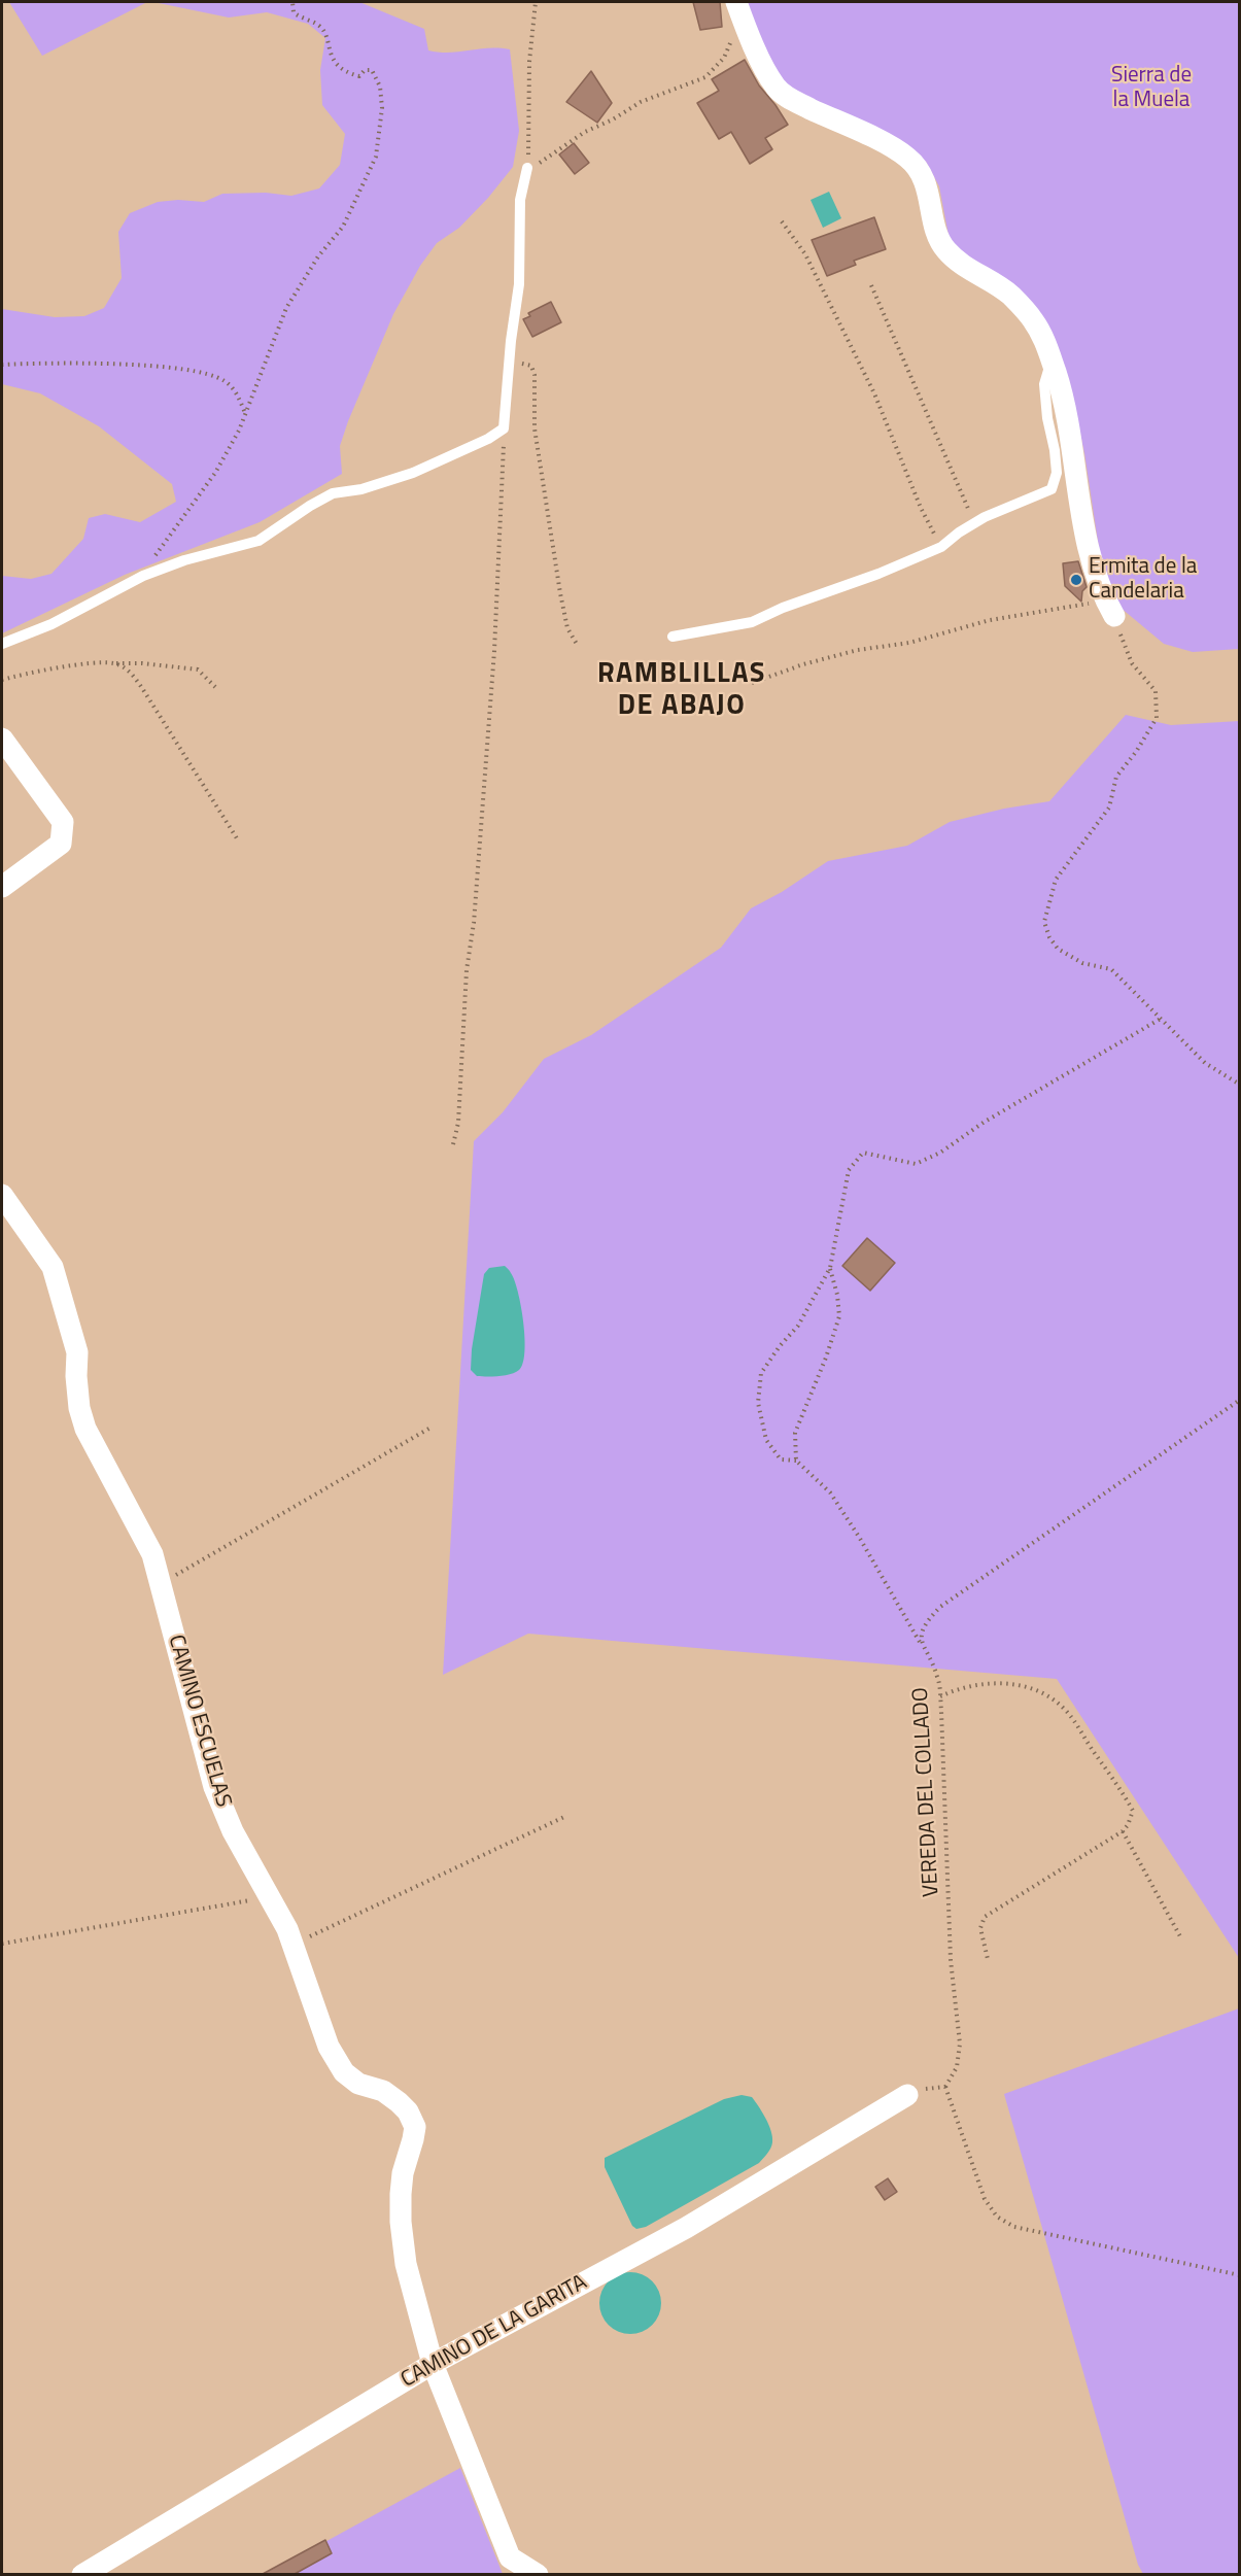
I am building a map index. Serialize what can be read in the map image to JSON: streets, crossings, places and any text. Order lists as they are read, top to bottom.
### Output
{
  "streets": {
    "street": ["CAMINO ESCUELAS", "CAMINO DE LA GARITA"],
    "path": ["VEREDA DEL COLLADO"]
  },
  "crossings": [
    ["CAMINO ESCUELAS", "CAMINO DE LA GARITA"]
  ],
  "districts": ["RAMBLILLAS DE ABAJO"],
  "parks": ["Sierra de la Muela"],
  "places": ["Ermita de la Candelaria"]
}
